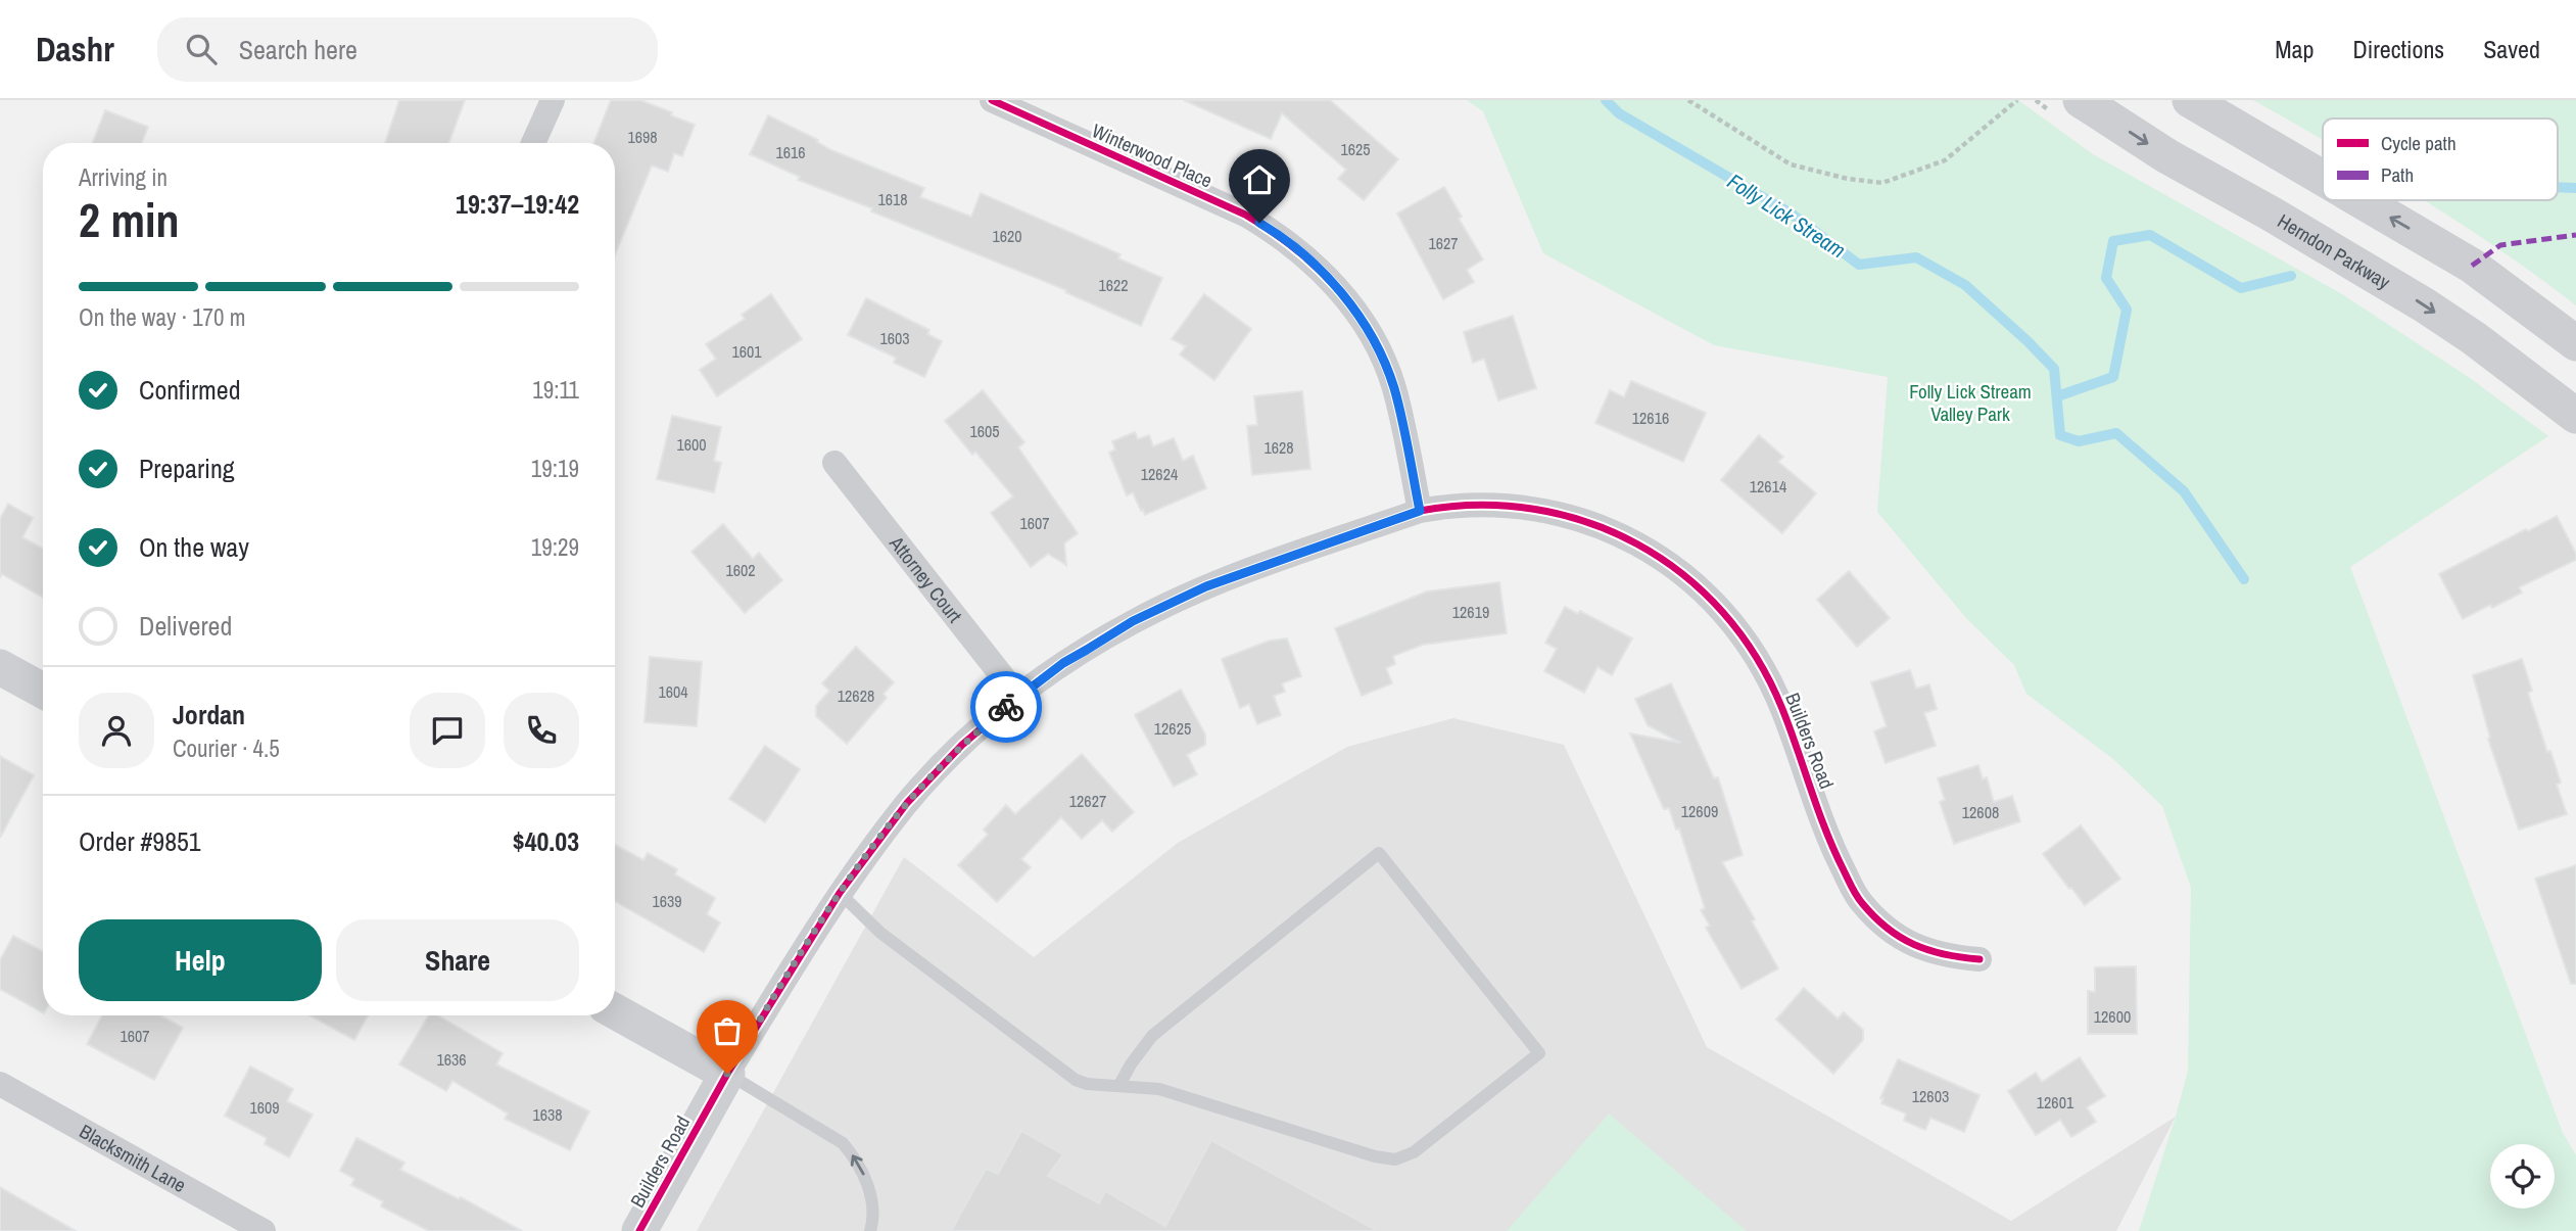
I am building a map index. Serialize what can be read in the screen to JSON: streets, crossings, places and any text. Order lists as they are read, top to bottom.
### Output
{
  "streets": {
    "main road": ["Herndon Parkway", "Builders Road"],
    "street": ["Winterwood Place", "Attorney Court", "Blacksmith Lane"]
  },
  "crossings": [
    ["Winterwood Place", "Builders Road"],
    ["Attorney Court", "Builders Road"]
  ],
  "water": ["Folly Lick Stream"],
  "parks": ["Folly Lick Stream Valley Park"],
  "house_numbers": [
    "1698",
    "1625",
    "1616",
    "1618",
    "1620",
    "1627",
    "1622",
    "1603",
    "1601",
    "12616",
    "1605",
    "1600",
    "1628",
    "12624",
    "12614",
    "1607",
    "1602",
    "12619",
    "1604",
    "12628",
    "12625",
    "12627",
    "12609",
    "12608",
    "1639",
    "12600",
    "1607",
    "1636",
    "12603",
    "12601",
    "1609",
    "1638"
  ],
  "legend": ["Cycle path", "Path"],
  "page": {
    "header": "Dashr",
    "search": "Search here",
    "nav": ["Map", "Directions", "Saved"],
    "heading": ["2 min", "Arriving in", "19:37–19:42"],
    "panel": [
      "Jordan",
      "Courier · 4.5",
      "Order #9851",
      "$40.03"
    ],
    "bar": "On the way · 170 m",
    "list": [
      ["Confirmed", "19:11"],
      ["Preparing", "19:19"],
      ["On the way", "19:29"],
      "Delivered"
    ],
    "buttons": ["Help", "Share"]
  }
}
